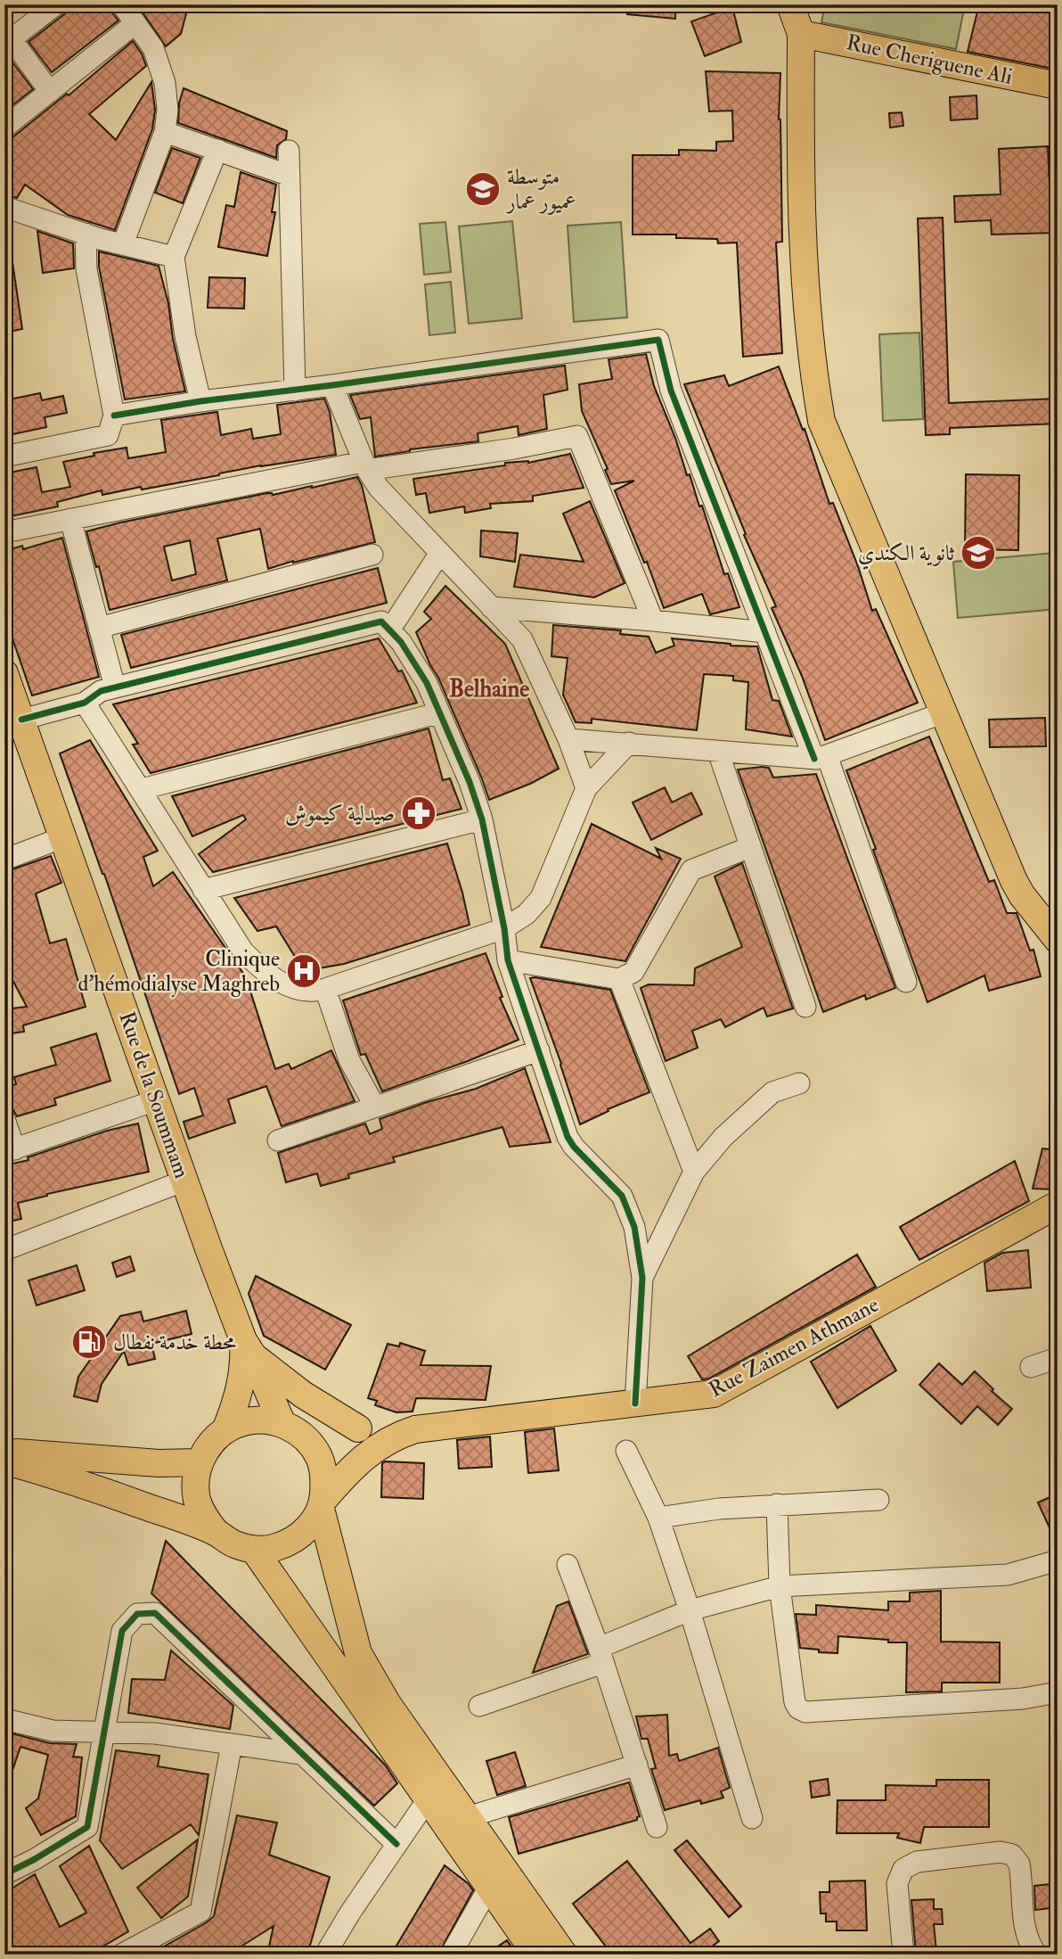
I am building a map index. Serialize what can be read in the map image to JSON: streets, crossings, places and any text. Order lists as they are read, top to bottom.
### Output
{
  "streets": {
    "main road": ["Rue Cheriguene Ali", "Rue de la Soummam", "Rue Zaimen Athmane"]
  },
  "districts": ["Belhaine"],
  "places": {
    "school or university": ["متوسطة عميور عمار", "ثانوية الكندي"],
    "pharmacy": ["صيدلية كيموش"],
    "hospital": ["Clinique d'hémodialyse Maghreb"],
    "fuel station": ["محطة خدمة نفطال"]
  }
}
